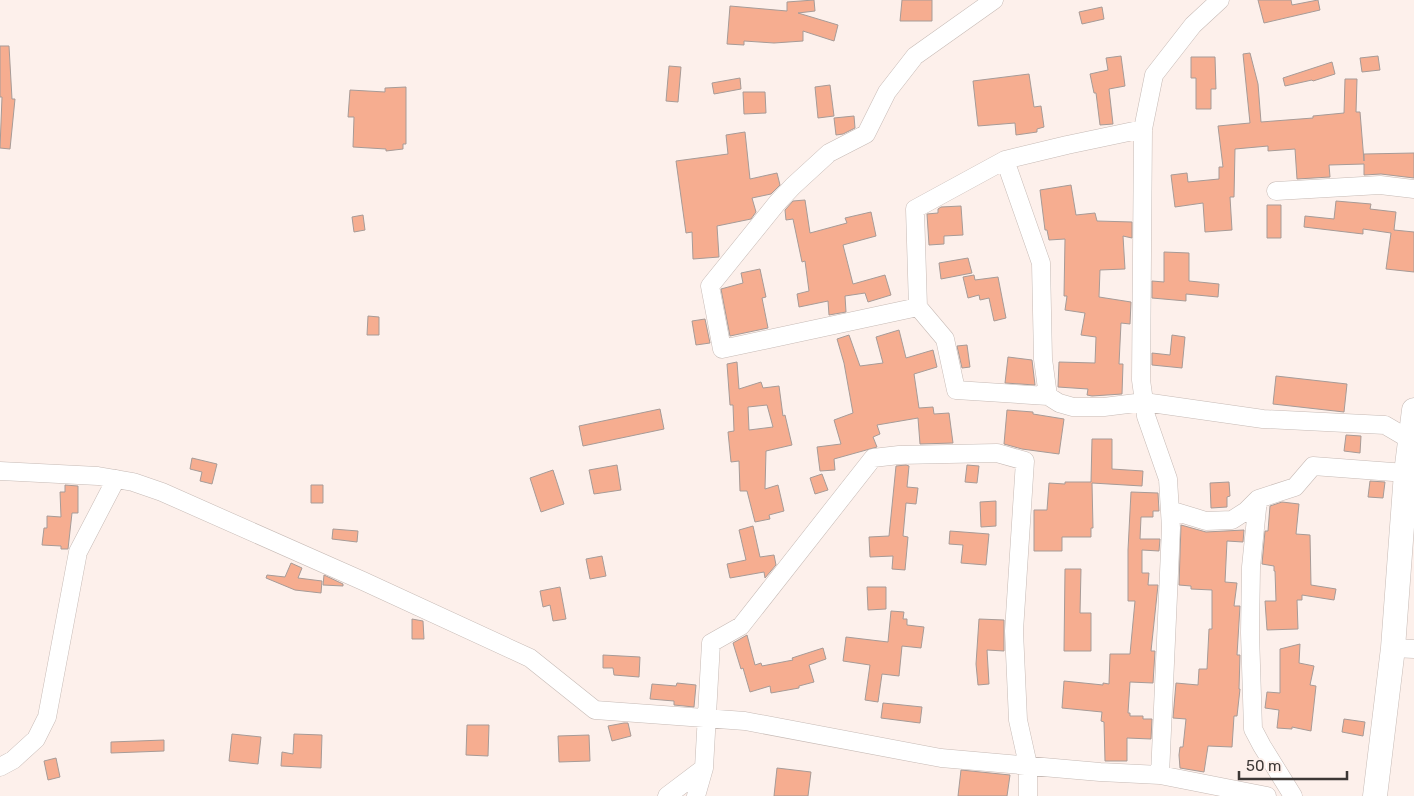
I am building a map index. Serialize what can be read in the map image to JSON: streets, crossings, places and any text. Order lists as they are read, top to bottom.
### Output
{
  "scale_bar": "50 m"
}
